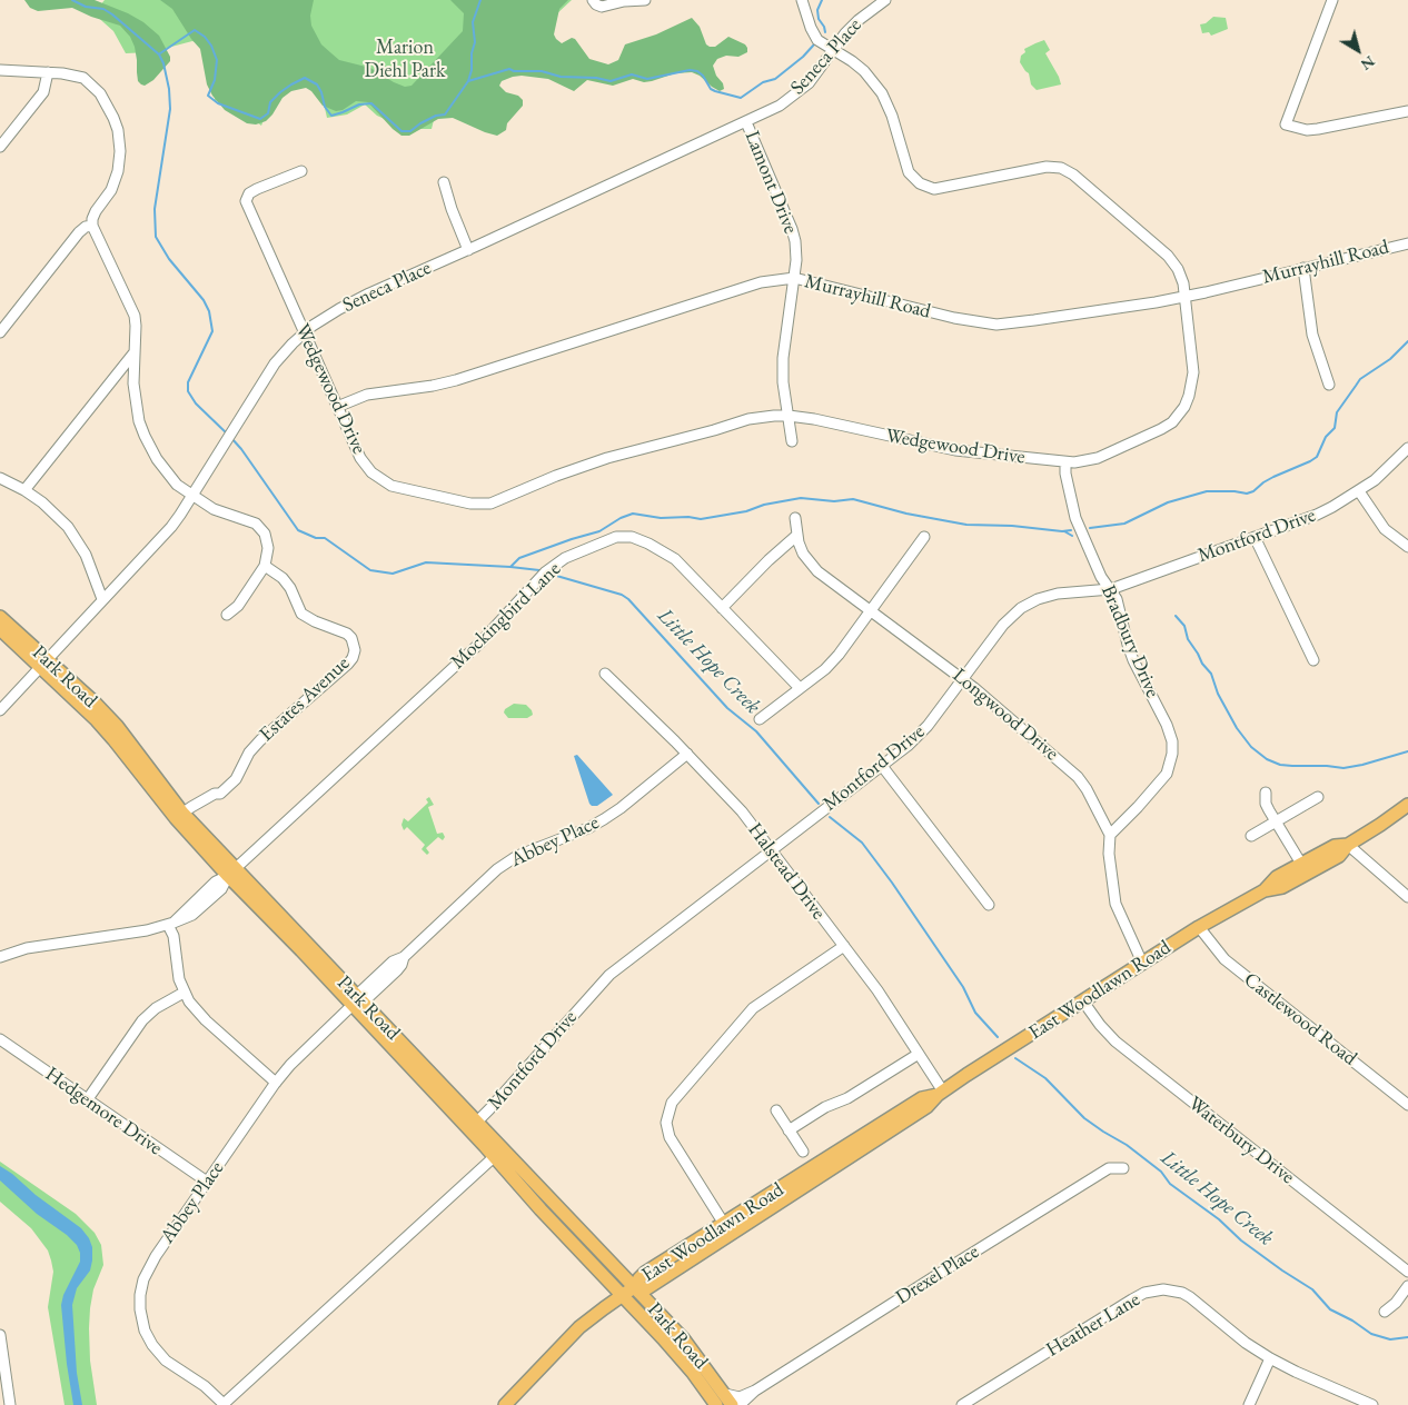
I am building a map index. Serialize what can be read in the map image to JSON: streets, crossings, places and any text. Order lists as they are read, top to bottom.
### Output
{
  "streets": {
    "main road": ["Park Road", "East Woodlawn Road"],
    "street": [
      "Seneca Place",
      "Lamont Drive",
      "Murrayhill Road",
      "Wedgewood Drive",
      "Montford Drive",
      "Mockingbird Lane",
      "Bradbury Drive",
      "Estates Avenue",
      "Longwood Drive",
      "Abbey Place",
      "Halstead Drive",
      "Castlewood Road",
      "Hedgemore Drive",
      "Waterbury Drive",
      "Drexel Place",
      "Heather Lane"
    ]
  },
  "crossings": [
    ["Seneca Place", "Lamont Drive"],
    ["Seneca Place", "Wedgewood Drive"],
    ["Seneca Place", "Park Road"],
    ["Lamont Drive", "Murrayhill Road"],
    ["Lamont Drive", "Wedgewood Drive"],
    ["Murrayhill Road", "Wedgewood Drive"],
    ["Wedgewood Drive", "Bradbury Drive"],
    ["Montford Drive", "Bradbury Drive"],
    ["Montford Drive", "Park Road"],
    ["Montford Drive", "Longwood Drive"],
    ["Montford Drive", "Halstead Drive"],
    ["Mockingbird Lane", "Park Road"],
    ["Bradbury Drive", "Longwood Drive"],
    ["Park Road", "Estates Avenue"],
    ["Park Road", "Abbey Place"],
    ["Park Road", "East Woodlawn Road"],
    ["Park Road", "Drexel Place"],
    ["Longwood Drive", "East Woodlawn Road"],
    ["Abbey Place", "Halstead Drive"],
    ["Abbey Place", "Hedgemore Drive"],
    ["Halstead Drive", "East Woodlawn Road"],
    ["East Woodlawn Road", "Castlewood Road"],
    ["East Woodlawn Road", "Waterbury Drive"]
  ],
  "water": ["Little Hope Creek"],
  "parks": ["Marion Diehl Park"],
  "north": "bottom right"
}
